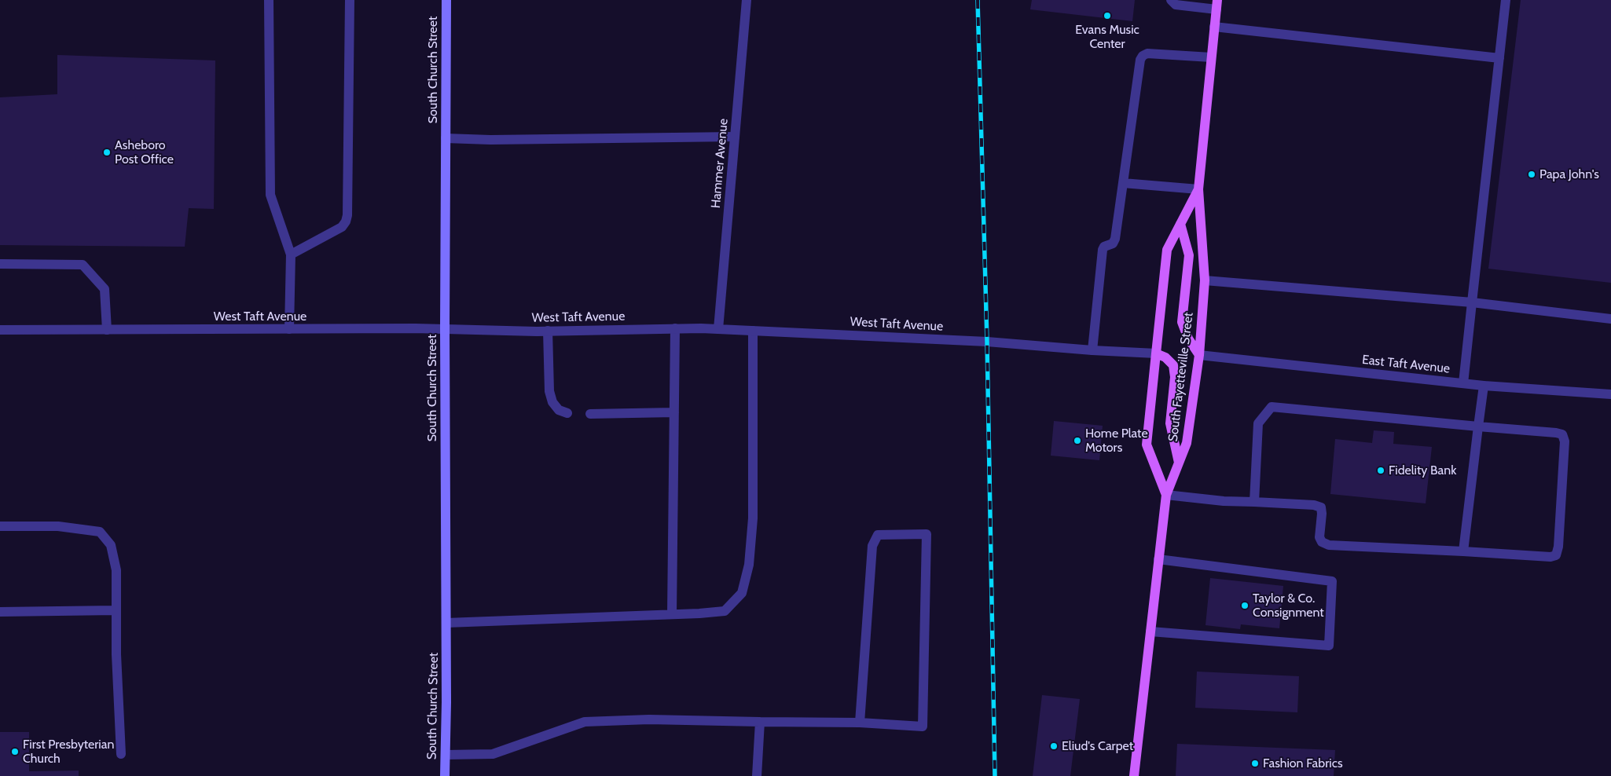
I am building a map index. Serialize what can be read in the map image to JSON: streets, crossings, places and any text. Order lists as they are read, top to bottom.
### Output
{
  "streets": {
    "main road": ["South Fayetteville Street"],
    "street": [
      "South Church Street",
      "Hammer Avenue",
      "West Taft Avenue",
      "East Taft Avenue"
    ]
  },
  "crossings": [
    ["South Church Street", "West Taft Avenue"],
    ["Hammer Avenue", "West Taft Avenue"],
    ["East Taft Avenue", "South Fayetteville Street"]
  ],
  "places": [
    "Evans Music Center",
    "Asheboro Post Office",
    "Papa John's",
    "Home Plate Motors",
    "Fidelity Bank",
    "Taylor & Co. Consignment",
    "Eliud's Carpet",
    "First Presbyterian Church",
    "Fashion Fabrics"
  ]
}
